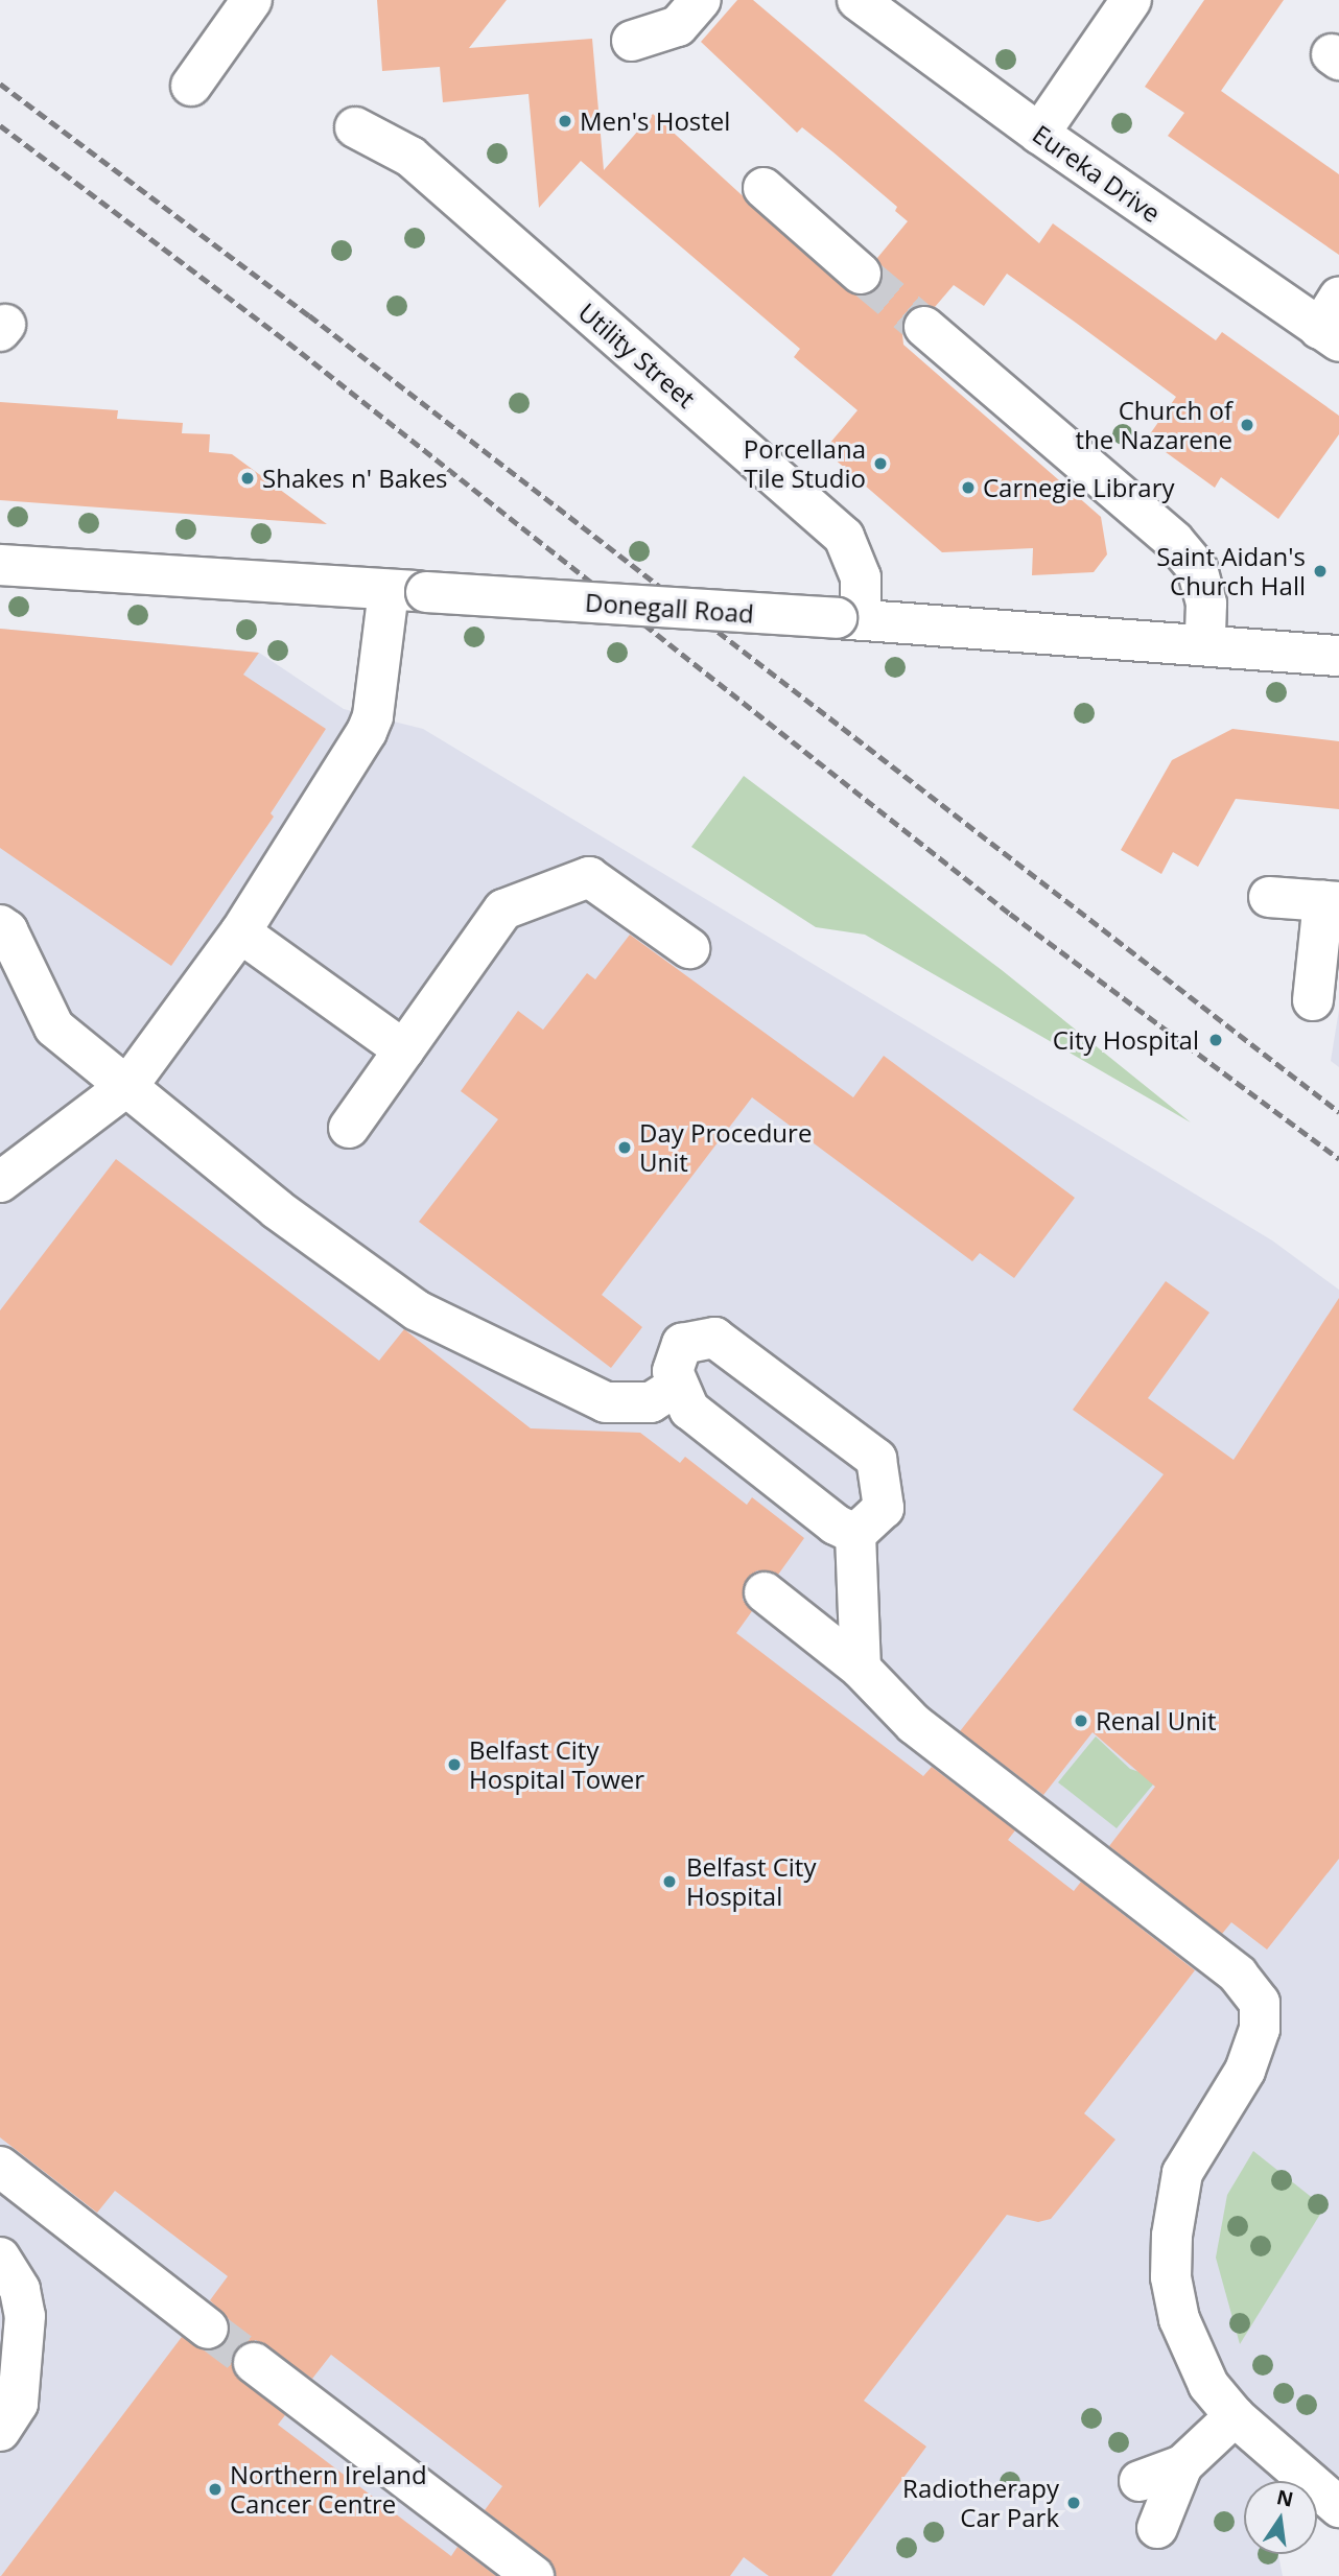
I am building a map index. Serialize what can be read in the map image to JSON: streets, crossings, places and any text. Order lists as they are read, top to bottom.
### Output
{
  "streets": {
    "street": ["Eureka Drive", "Utility Street", "Donegall Road"]
  },
  "crossings": [
    ["Utility Street", "Donegall Road"]
  ],
  "places": [
    "Men's Hostel",
    "Church of the Nazarene",
    "Porcellana Tile Studio",
    "Shakes n' Bakes",
    "Carnegie Library",
    "Saint Aidan's Church Hall",
    "City Hospital",
    "Day Procedure Unit",
    "Renal Unit",
    "Belfast City Hospital Tower",
    "Belfast City Hospital",
    "Northern Ireland Cancer Centre",
    "Radiotherapy Car Park"
  ],
  "north": "top"
}
